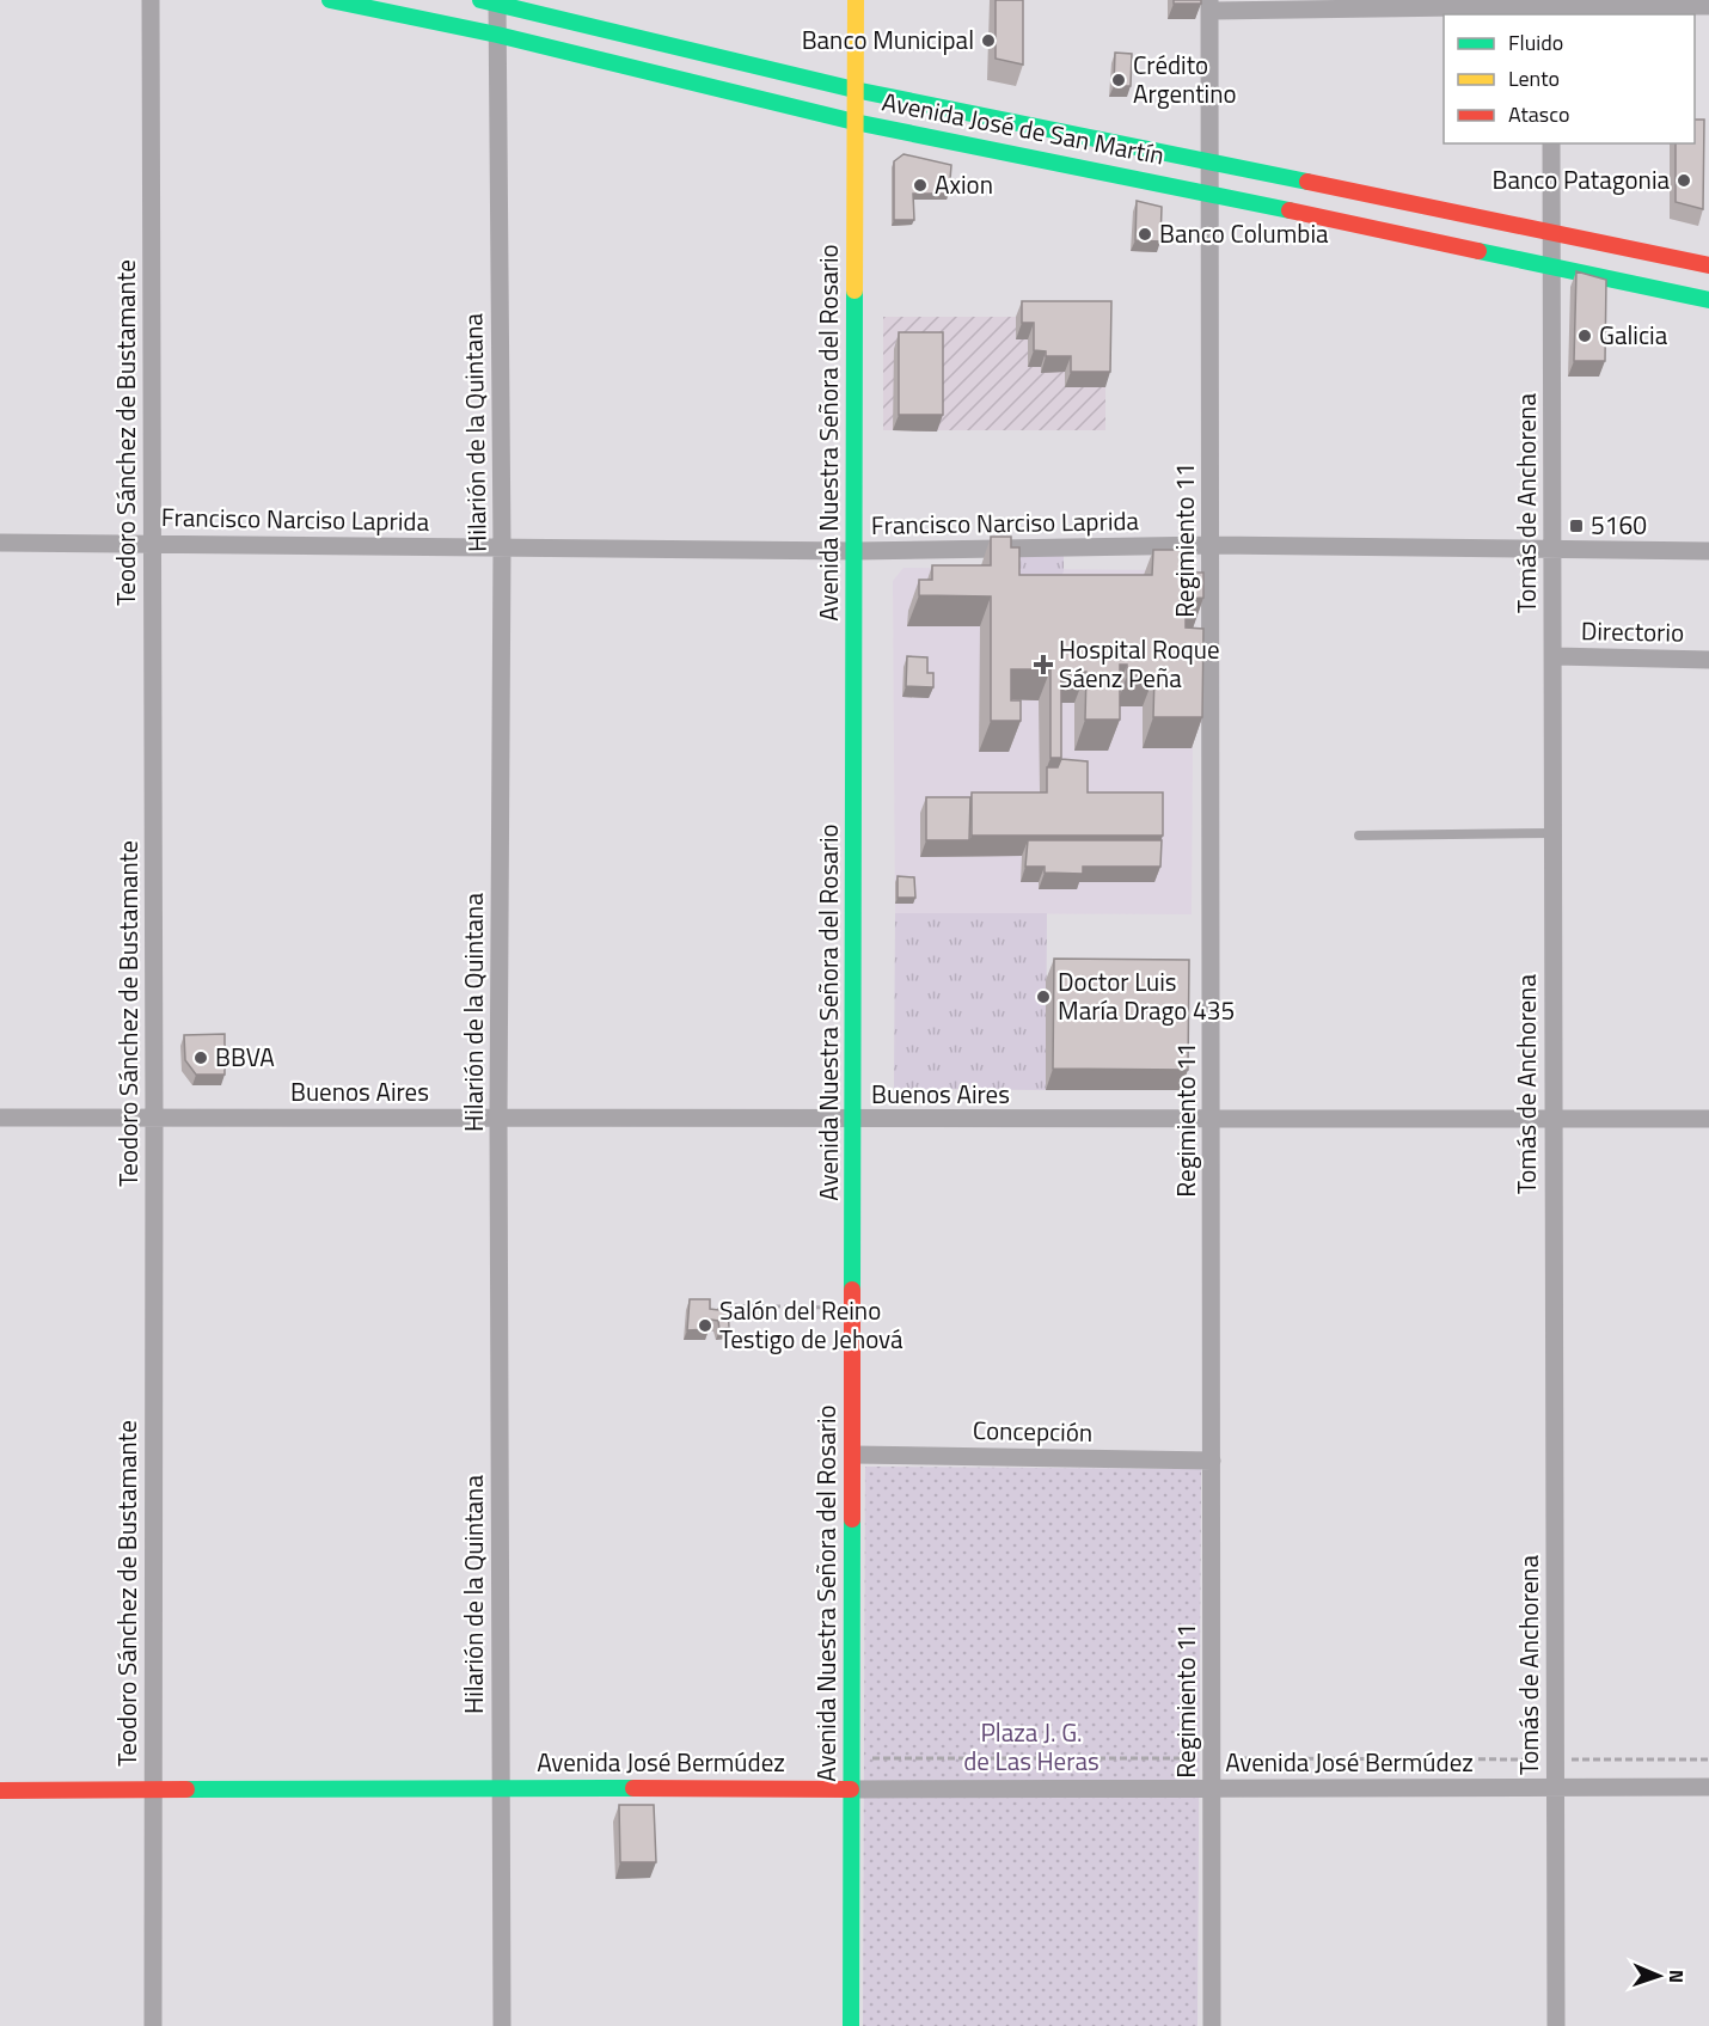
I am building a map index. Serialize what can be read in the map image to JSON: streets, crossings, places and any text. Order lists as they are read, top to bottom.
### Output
{
  "streets": {
    "street": [
      "Avenida José de San Martín",
      "Teodoro Sánchez de Bustamante",
      "Hilarión de la Quintana",
      "Avenida Nuestra Señora del Rosario",
      "Tomás de Anchorena",
      "Francisco Narciso Laprida",
      "Regimiento 11",
      "Directorio",
      "Buenos Aires",
      "Concepción",
      "Avenida José Bermúdez"
    ]
  },
  "crossings": [
    ["Avenida José de San Martín", "Hilarión de la Quintana"],
    ["Avenida José de San Martín", "Avenida Nuestra Señora del Rosario"],
    ["Avenida José de San Martín", "Tomás de Anchorena"],
    ["Avenida José de San Martín", "Regimiento 11"],
    ["Teodoro Sánchez de Bustamante", "Francisco Narciso Laprida"],
    ["Teodoro Sánchez de Bustamante", "Buenos Aires"],
    ["Teodoro Sánchez de Bustamante", "Avenida José Bermúdez"],
    ["Hilarión de la Quintana", "Francisco Narciso Laprida"],
    ["Hilarión de la Quintana", "Buenos Aires"],
    ["Hilarión de la Quintana", "Avenida José Bermúdez"],
    ["Avenida Nuestra Señora del Rosario", "Francisco Narciso Laprida"],
    ["Avenida Nuestra Señora del Rosario", "Buenos Aires"],
    ["Avenida Nuestra Señora del Rosario", "Concepción"],
    ["Avenida Nuestra Señora del Rosario", "Avenida José Bermúdez"],
    ["Tomás de Anchorena", "Francisco Narciso Laprida"],
    ["Tomás de Anchorena", "Directorio"],
    ["Tomás de Anchorena", "Buenos Aires"],
    ["Tomás de Anchorena", "Avenida José Bermúdez"],
    ["Francisco Narciso Laprida", "Regimiento 11"],
    ["Regimiento 11", "Buenos Aires"],
    ["Regimiento 11", "Concepción"],
    ["Regimiento 11", "Avenida José Bermúdez"]
  ],
  "parks": ["Plaza J. G. de Las Heras"],
  "places": {
    "other": [
      "Banco Municipal",
      "Crédito Argentino",
      "Banco Patagonia",
      "Axion",
      "Banco Columbia",
      "Galicia",
      "Doctor Luis María Drago 435",
      "BBVA",
      "Salón del Reino Testigo de Jehová"
    ],
    "transit": ["5160"],
    "health": ["Hospital Roque Sáenz Peña"]
  },
  "legend": ["Fluido", "Lento", "Atasco"],
  "north": "right"
}
